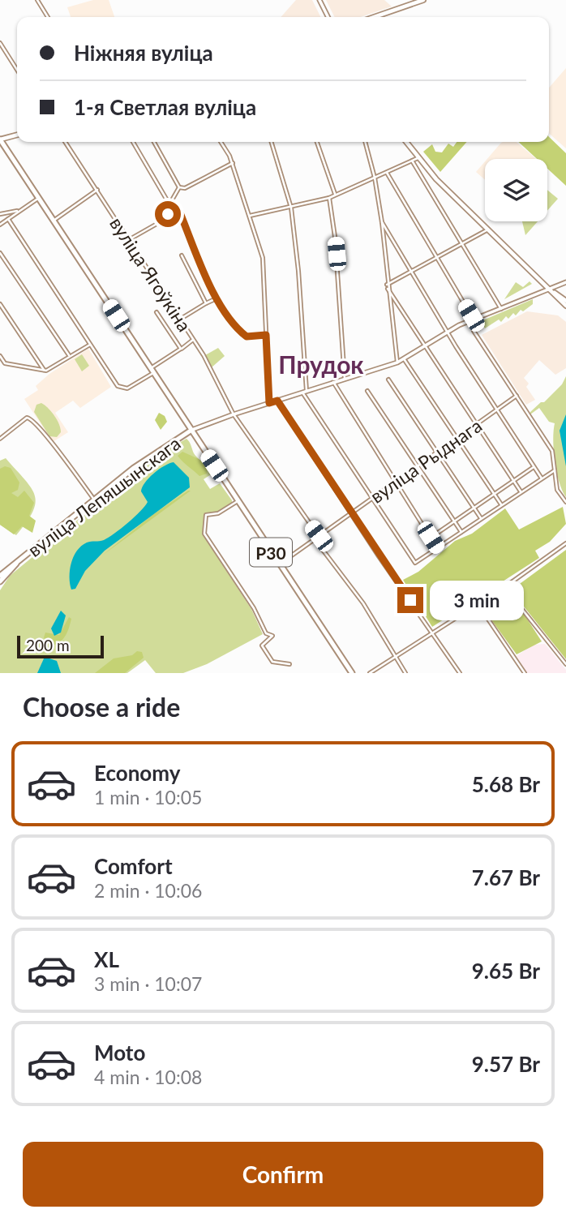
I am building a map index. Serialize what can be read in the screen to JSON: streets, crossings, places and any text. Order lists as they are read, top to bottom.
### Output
{
  "streets": {
    "main road": ["вуліца Лепяшынскага", "Р30"],
    "street": ["вуліца Ягоўкіна", "вуліца Рыднага"]
  },
  "crossings": [
    ["вуліца Ягоўкіна", "вуліца Рыднага"],
    ["вуліца Рыднага", "Р30"],
    ["вуліца Лепяшынскага", "Р30"]
  ],
  "districts": ["Прудок"],
  "scale_bar": "200 m",
  "page": {
    "banner": ["Ніжняя вуліца", "1-я Светлая вуліца"],
    "bubble": "3 min",
    "scale": "200 m",
    "heading": "Choose a ride",
    "list": [
      {
        "name": "Economy",
        "note": "1 min · 10:05",
        "value": "5.68 Br"
      },
      {
        "name": "Comfort",
        "note": "2 min · 10:06",
        "value": "7.67 Br"
      },
      {
        "name": "XL",
        "note": "3 min · 10:07",
        "value": "9.65 Br"
      },
      {
        "name": "Moto",
        "note": "4 min · 10:08",
        "value": "9.57 Br"
      }
    ],
    "buttons": "Confirm"
  }
}
